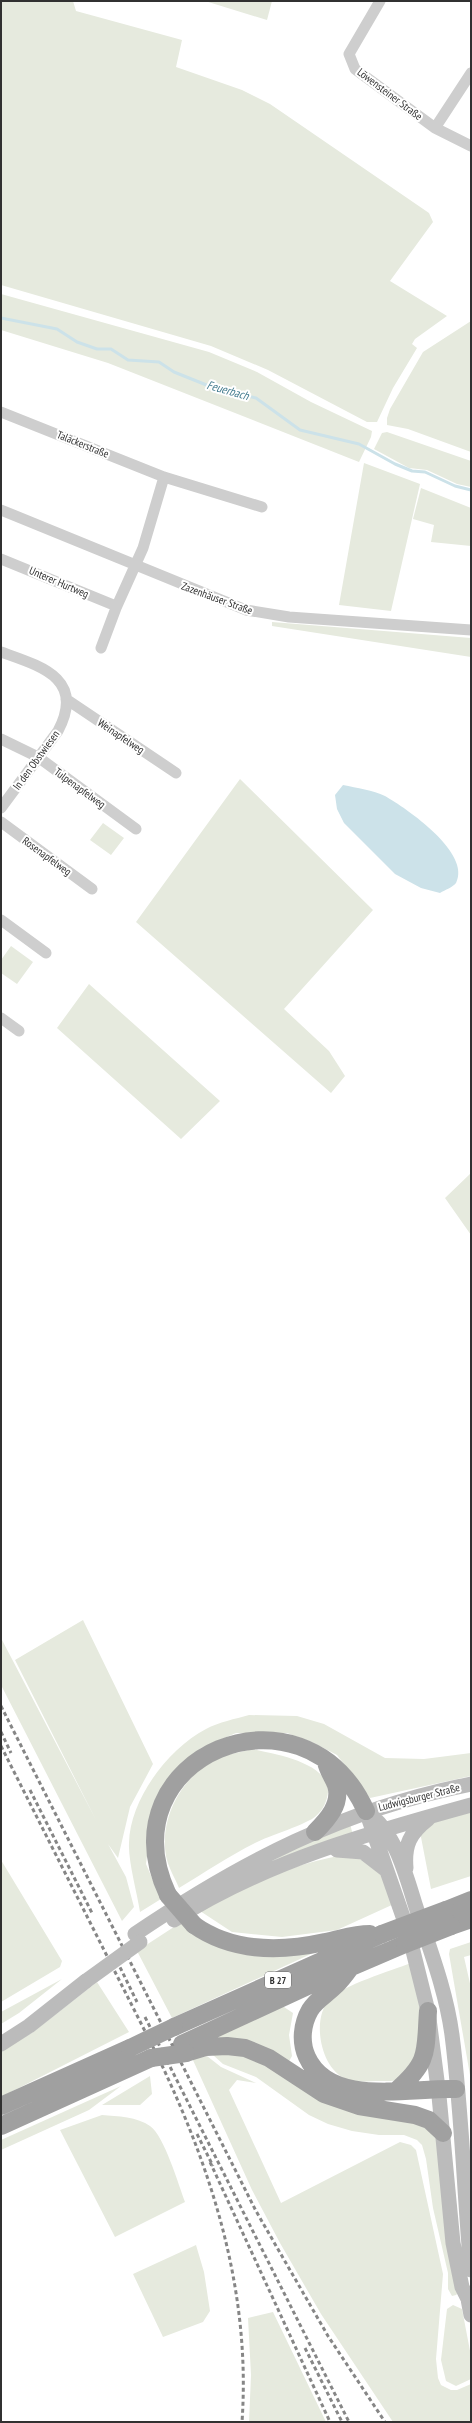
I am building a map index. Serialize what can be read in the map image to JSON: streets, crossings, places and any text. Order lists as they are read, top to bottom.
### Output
{
  "streets": {
    "highway": ["B 27"],
    "main road": ["Ludwigsburger Straße"],
    "street": [
      "Löwensteiner Straße",
      "Taläckerstraße",
      "Unterer Hurtweg",
      "Zazenhäuser Straße",
      "Weinapfelweg",
      "In den Obstwiesen",
      "Tulpenapfelweg",
      "Rosenapfelweg"
    ]
  },
  "crossings": [
    ["Weinapfelweg", "In den Obstwiesen"],
    ["In den Obstwiesen", "Tulpenapfelweg"],
    ["Ludwigsburger Straße", "B 27"]
  ],
  "water": ["Feuerbach"]
}
